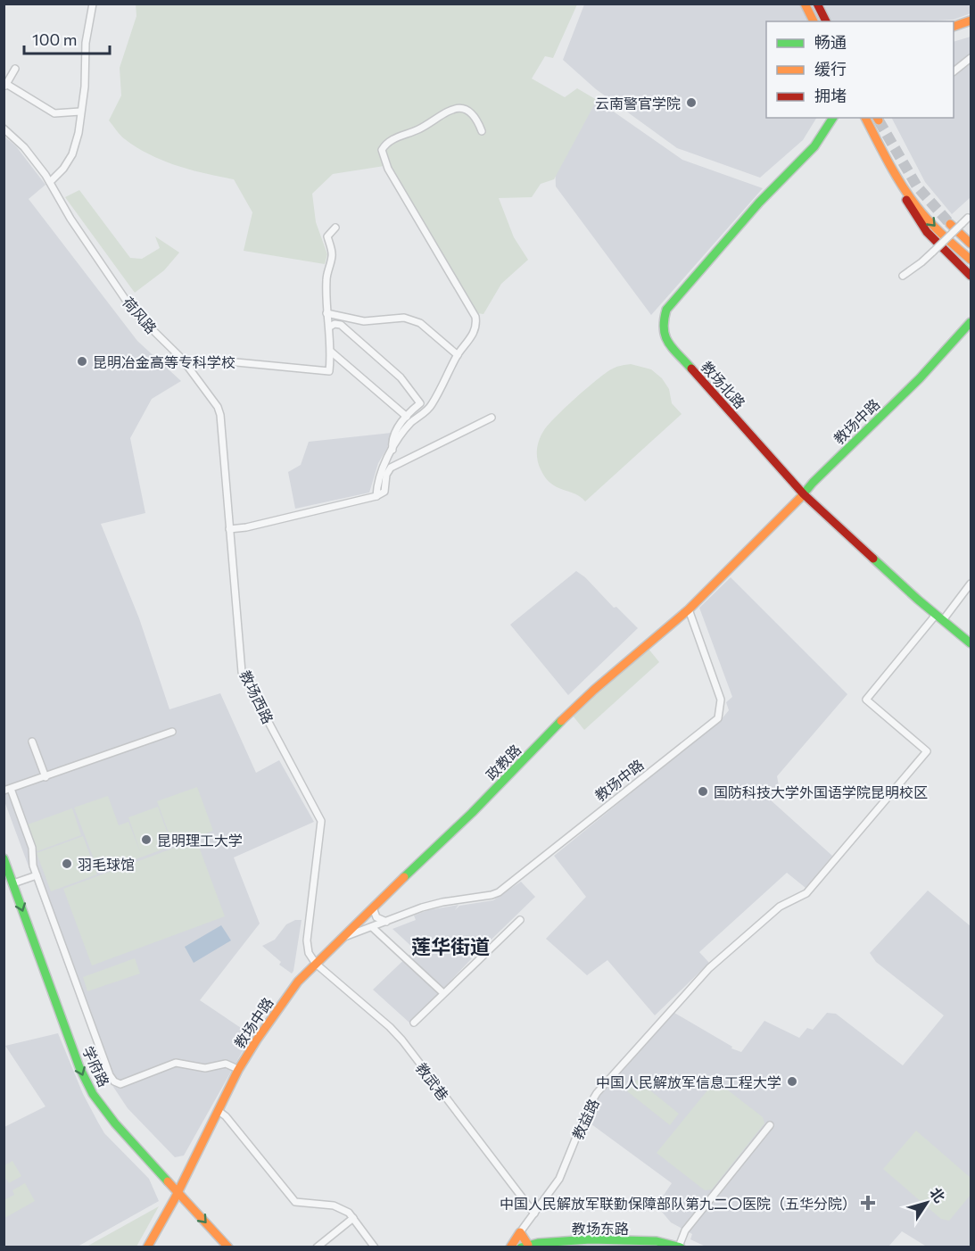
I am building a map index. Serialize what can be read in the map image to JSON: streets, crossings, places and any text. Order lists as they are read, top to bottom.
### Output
{
  "streets": {
    "main road": [
      "教场北路",
      "教场中路",
      "政教路",
      "学府路",
      "教场东路"
    ],
    "street": [
      "荷风路",
      "教场西路",
      "教武巷",
      "教益路"
    ]
  },
  "crossings": [
    ["荷风路", "教场西路"],
    ["教场北路", "教场中路"],
    ["教场北路", "教益路"],
    ["教场中路", "教场西路"],
    ["教场中路", "政教路"],
    ["教场中路", "学府路"],
    ["教场中路", "教武巷"],
    ["教场西路", "教武巷"],
    ["教武巷", "教益路"]
  ],
  "one_way": ["学府路"],
  "districts": ["莲华街道"],
  "places": {
    "other": [
      "云南警官学院",
      "昆明冶金高等专科学校",
      "国防科技大学外国语学院昆明校区",
      "昆明理工大学",
      "羽毛球馆",
      "中国人民解放军信息工程大学"
    ],
    "health": ["中国人民解放军联勤保障部队第九二〇医院（五华分院）"]
  },
  "legend": ["畅通", "缓行", "拥堵"],
  "scale_bar": "100 m",
  "north": "top right"
}
